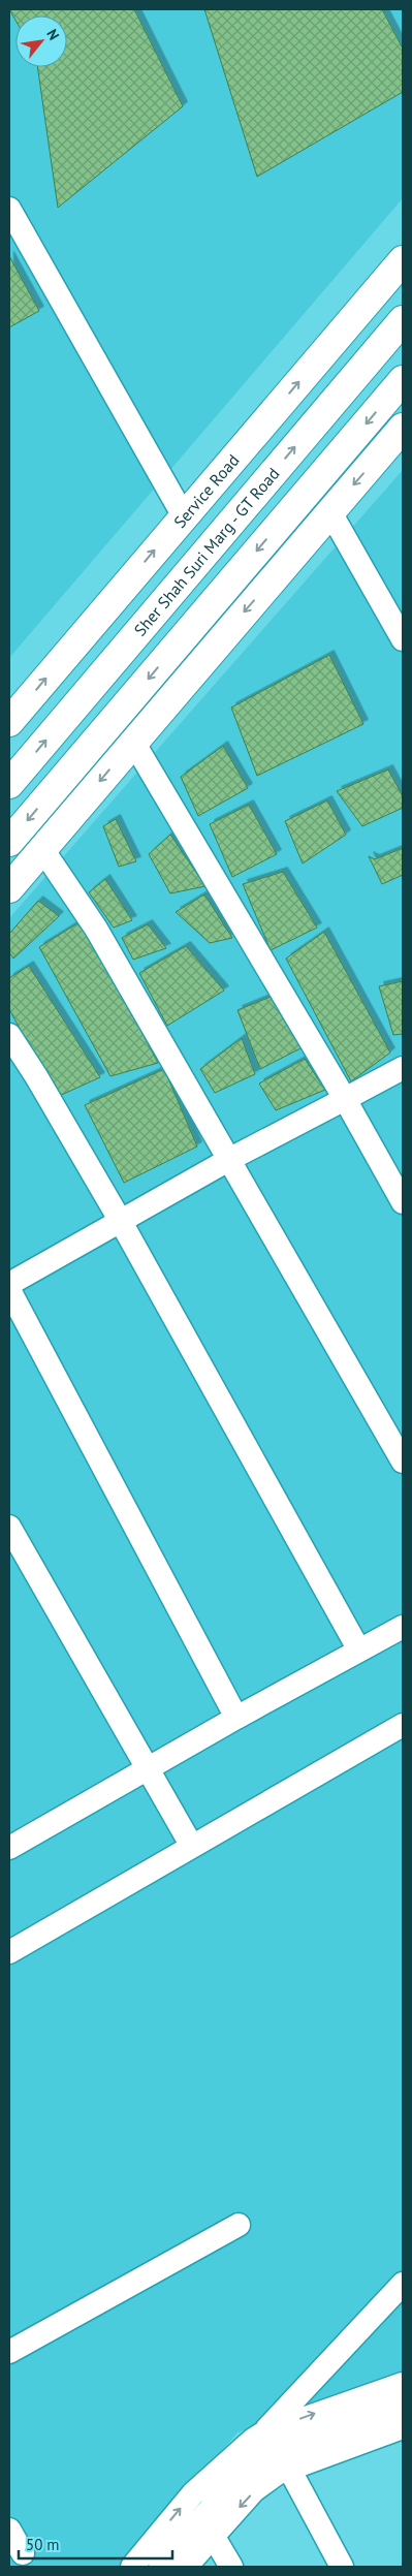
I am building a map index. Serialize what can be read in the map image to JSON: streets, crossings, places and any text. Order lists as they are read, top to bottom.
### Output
{
  "streets": {
    "main road": ["Service Road", "Sher Shah Suri Marg - GT Road"]
  },
  "scale_bar": "50 m",
  "north": "top right"
}
